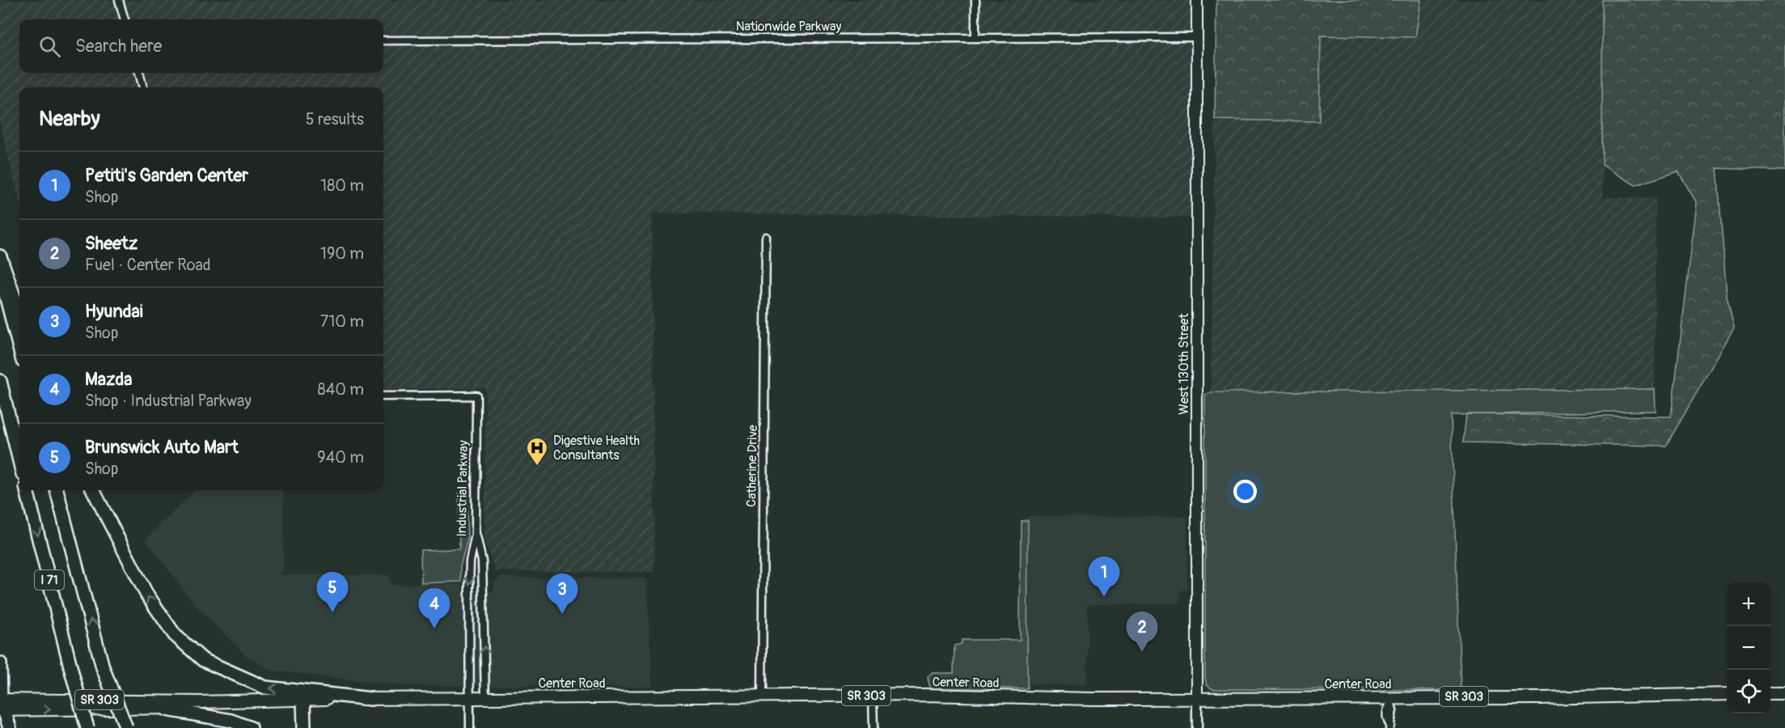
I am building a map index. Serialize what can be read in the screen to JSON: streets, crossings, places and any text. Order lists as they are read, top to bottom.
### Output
{
  "streets": {
    "highway": ["I 71"],
    "main road": ["West 130th Street", "Center Road", "SR 303"],
    "street": ["Nationwide Parkway", "Catherine Drive", "Industrial Parkway"]
  },
  "crossings": [
    ["Nationwide Parkway", "West 130th Street"],
    ["West 130th Street", "Center Road"],
    ["Catherine Drive", "Center Road"],
    ["Industrial Parkway", "Center Road"]
  ],
  "places": {
    "hospital": ["Digestive Health Consultants"]
  },
  "page": {
    "search": "Search here",
    "heading": ["Nearby", "5 results"],
    "list": [
      {
        "mark": "1",
        "name": "Petiti's Garden Center",
        "note": "Shop",
        "value": "180 m"
      },
      {
        "mark": "2",
        "name": "Sheetz",
        "note": "Fuel · Center Road",
        "value": "190 m"
      },
      {
        "mark": "3",
        "name": "Hyundai",
        "note": "Shop",
        "value": "710 m"
      },
      {
        "mark": "4",
        "name": "Mazda",
        "note": "Shop · Industrial Parkway",
        "value": "840 m"
      },
      {
        "mark": "5",
        "name": "Brunswick Auto Mart",
        "note": "Shop",
        "value": "940 m"
      }
    ],
    "pins": [
      "1",
      "5",
      "3",
      "4",
      "2"
    ],
    "map_buttons": ["+", "−"]
  }
}
